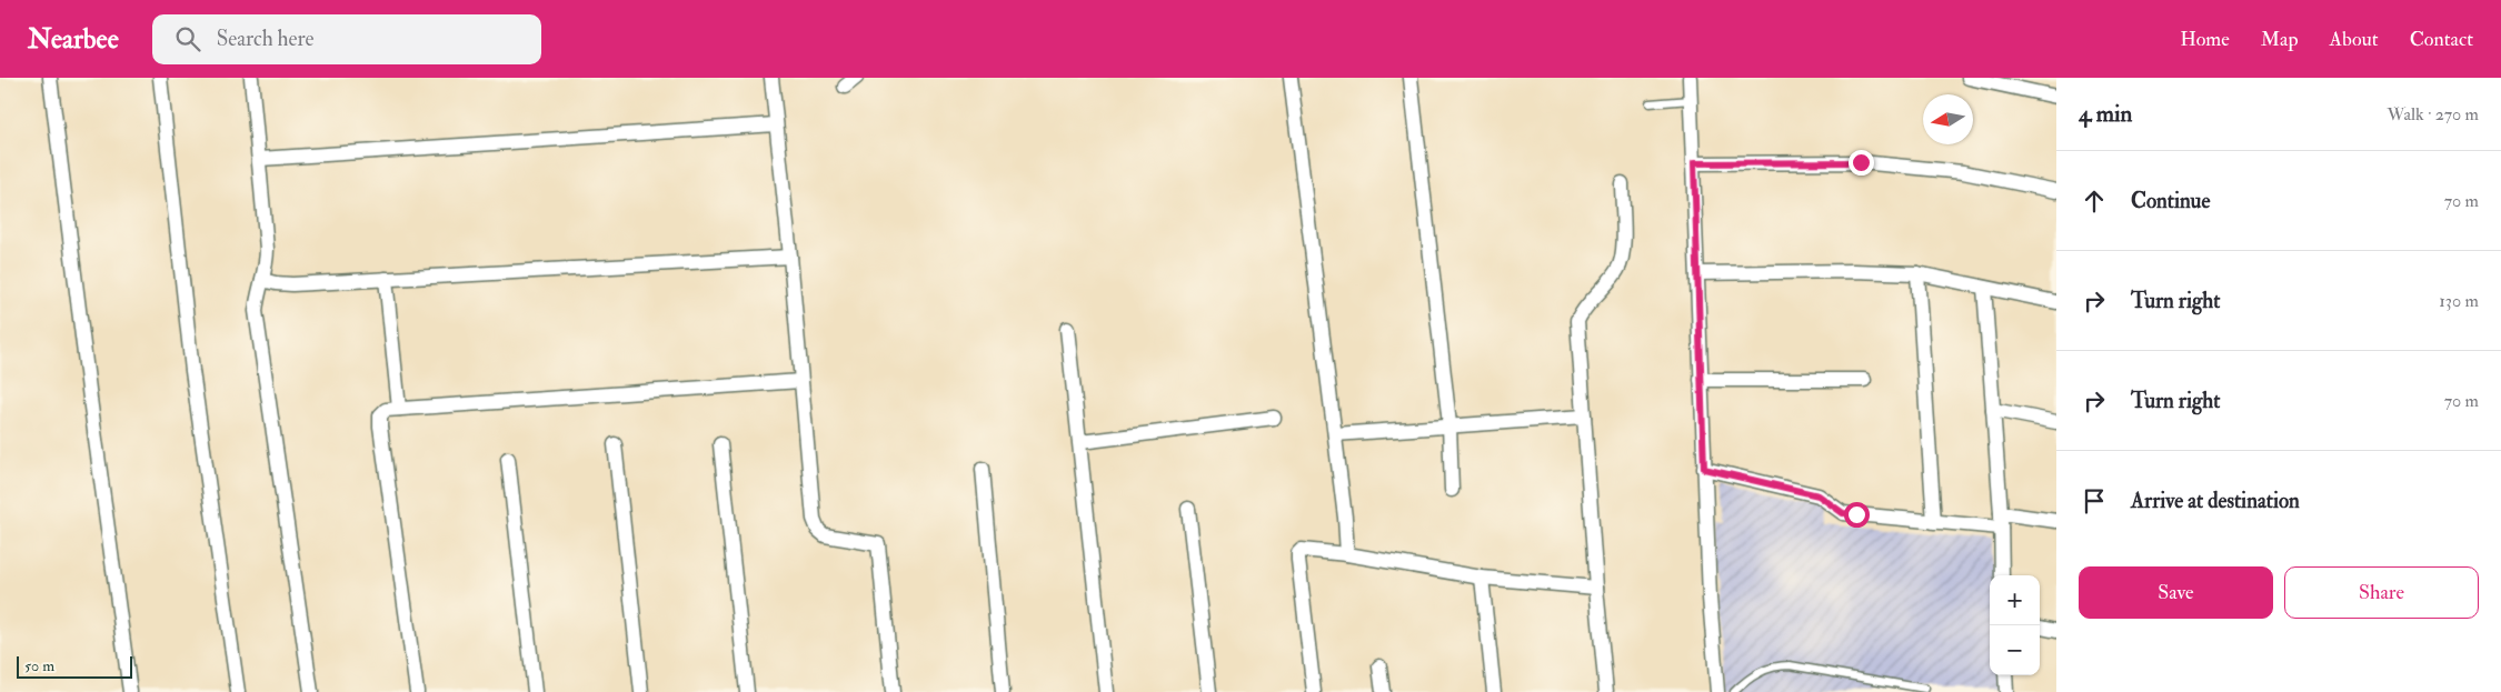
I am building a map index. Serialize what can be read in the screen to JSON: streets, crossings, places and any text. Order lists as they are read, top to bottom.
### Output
{
  "scale_bar": "50 m",
  "north": "left",
  "page": {
    "header": "Nearbee",
    "search": "Search here",
    "nav": [
      "Home",
      "Map",
      "About",
      "Contact"
    ],
    "heading": ["4 min", "Walk · 270 m"],
    "list": [
      ["Continue", "70 m"],
      ["Turn right", "130 m"],
      ["Turn right", "70 m"],
      "Arrive at destination"
    ],
    "buttons": ["Save", "Share"],
    "map_buttons": ["+", "−"],
    "scale": "50 m"
  }
}
